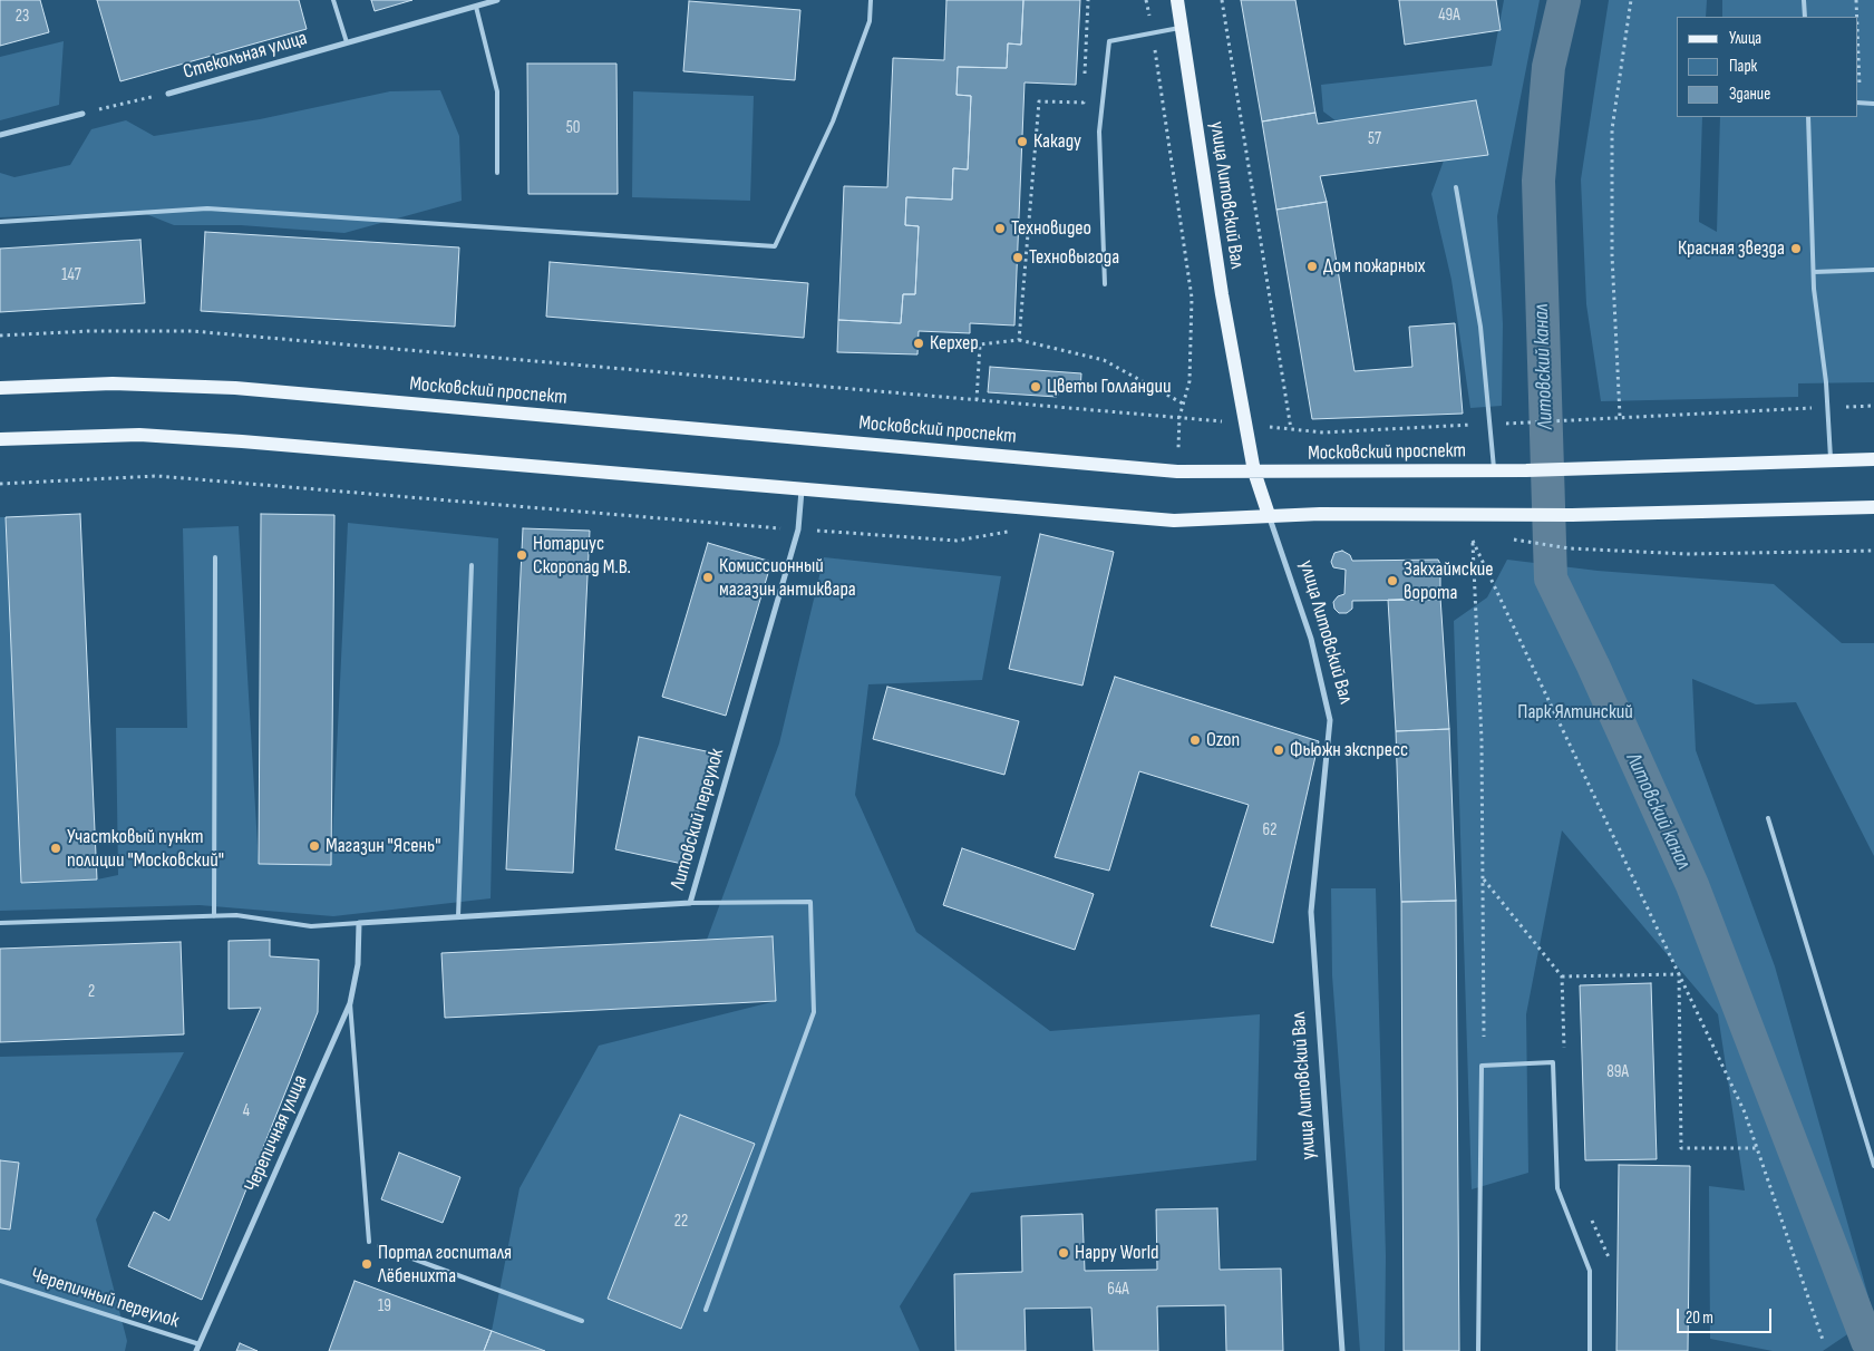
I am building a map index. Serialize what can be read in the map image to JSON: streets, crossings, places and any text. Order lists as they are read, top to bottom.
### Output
{
  "streets": {
    "main road": ["улица Литовский Вал", "Московский проспект"],
    "street": ["Стекольная улица", "Литовский переулок", "Черепичная улица"],
    "lane": ["Черепичный переулок"]
  },
  "crossings": [
    ["улица Литовский Вал", "Московский проспект"],
    ["Литовский переулок", "Черепичная улица"],
    ["Черепичная улица", "Черепичный переулок"]
  ],
  "water": ["Литовский канал"],
  "parks": ["Парк Ялтинский"],
  "places": [
    "Какаду",
    "Техновидео",
    "Красная звезда",
    "Техновыгода",
    "Дом пожарных",
    "Керхер",
    "Цветы Голландии",
    "Нотариус Скоропад М.В.",
    "Комиссионный магазин антиквара",
    "Закхаймские ворота",
    "Ozon",
    "Фьюжн экспресс",
    "Магазин \"Ясень\"",
    "Участковый пункт полиции \"Московский\"",
    "Happy World",
    "Портал госпиталя Лёбенихта"
  ],
  "house_numbers": [
    "49А",
    "23",
    "50",
    "57",
    "147",
    "62",
    "2",
    "89А",
    "4",
    "22",
    "64А",
    "19"
  ],
  "legend": ["Улица", "Парк", "Здание"],
  "scale_bar": "20 m"
}
